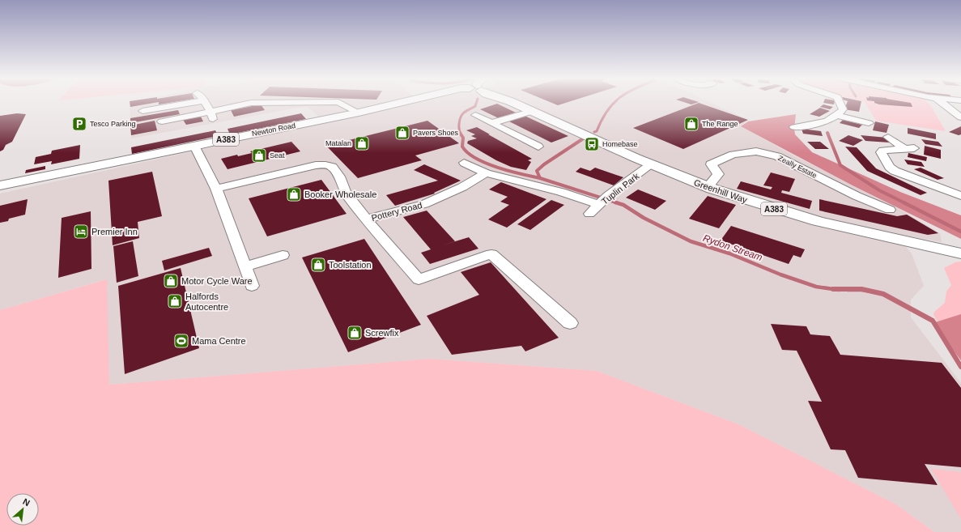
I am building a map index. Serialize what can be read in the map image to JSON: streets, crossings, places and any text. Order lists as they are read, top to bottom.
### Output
{
  "streets": {
    "main road": ["Newton Road", "A383", "Greenhill Way"],
    "street": ["Zeally Estate", "Tuplin Park", "Pottery Road"]
  },
  "crossings": [
    ["Zeally Estate", "Greenhill Way"],
    ["Tuplin Park", "Greenhill Way"]
  ],
  "water": ["Rydon Stream"],
  "places": {
    "parking": ["Tesco Parking"],
    "shop": [
      "The Range",
      "Pavers Shoes",
      "Matalan",
      "Seat",
      "Booker Wholesale",
      "Toolstation",
      "Motor Cycle Ware",
      "Halfords Autocentre",
      "Screwfix"
    ],
    "bus stop": ["Homebase"],
    "hotel": ["Premier Inn"],
    "sports": ["Mama Centre"]
  },
  "north": "top right"
}
